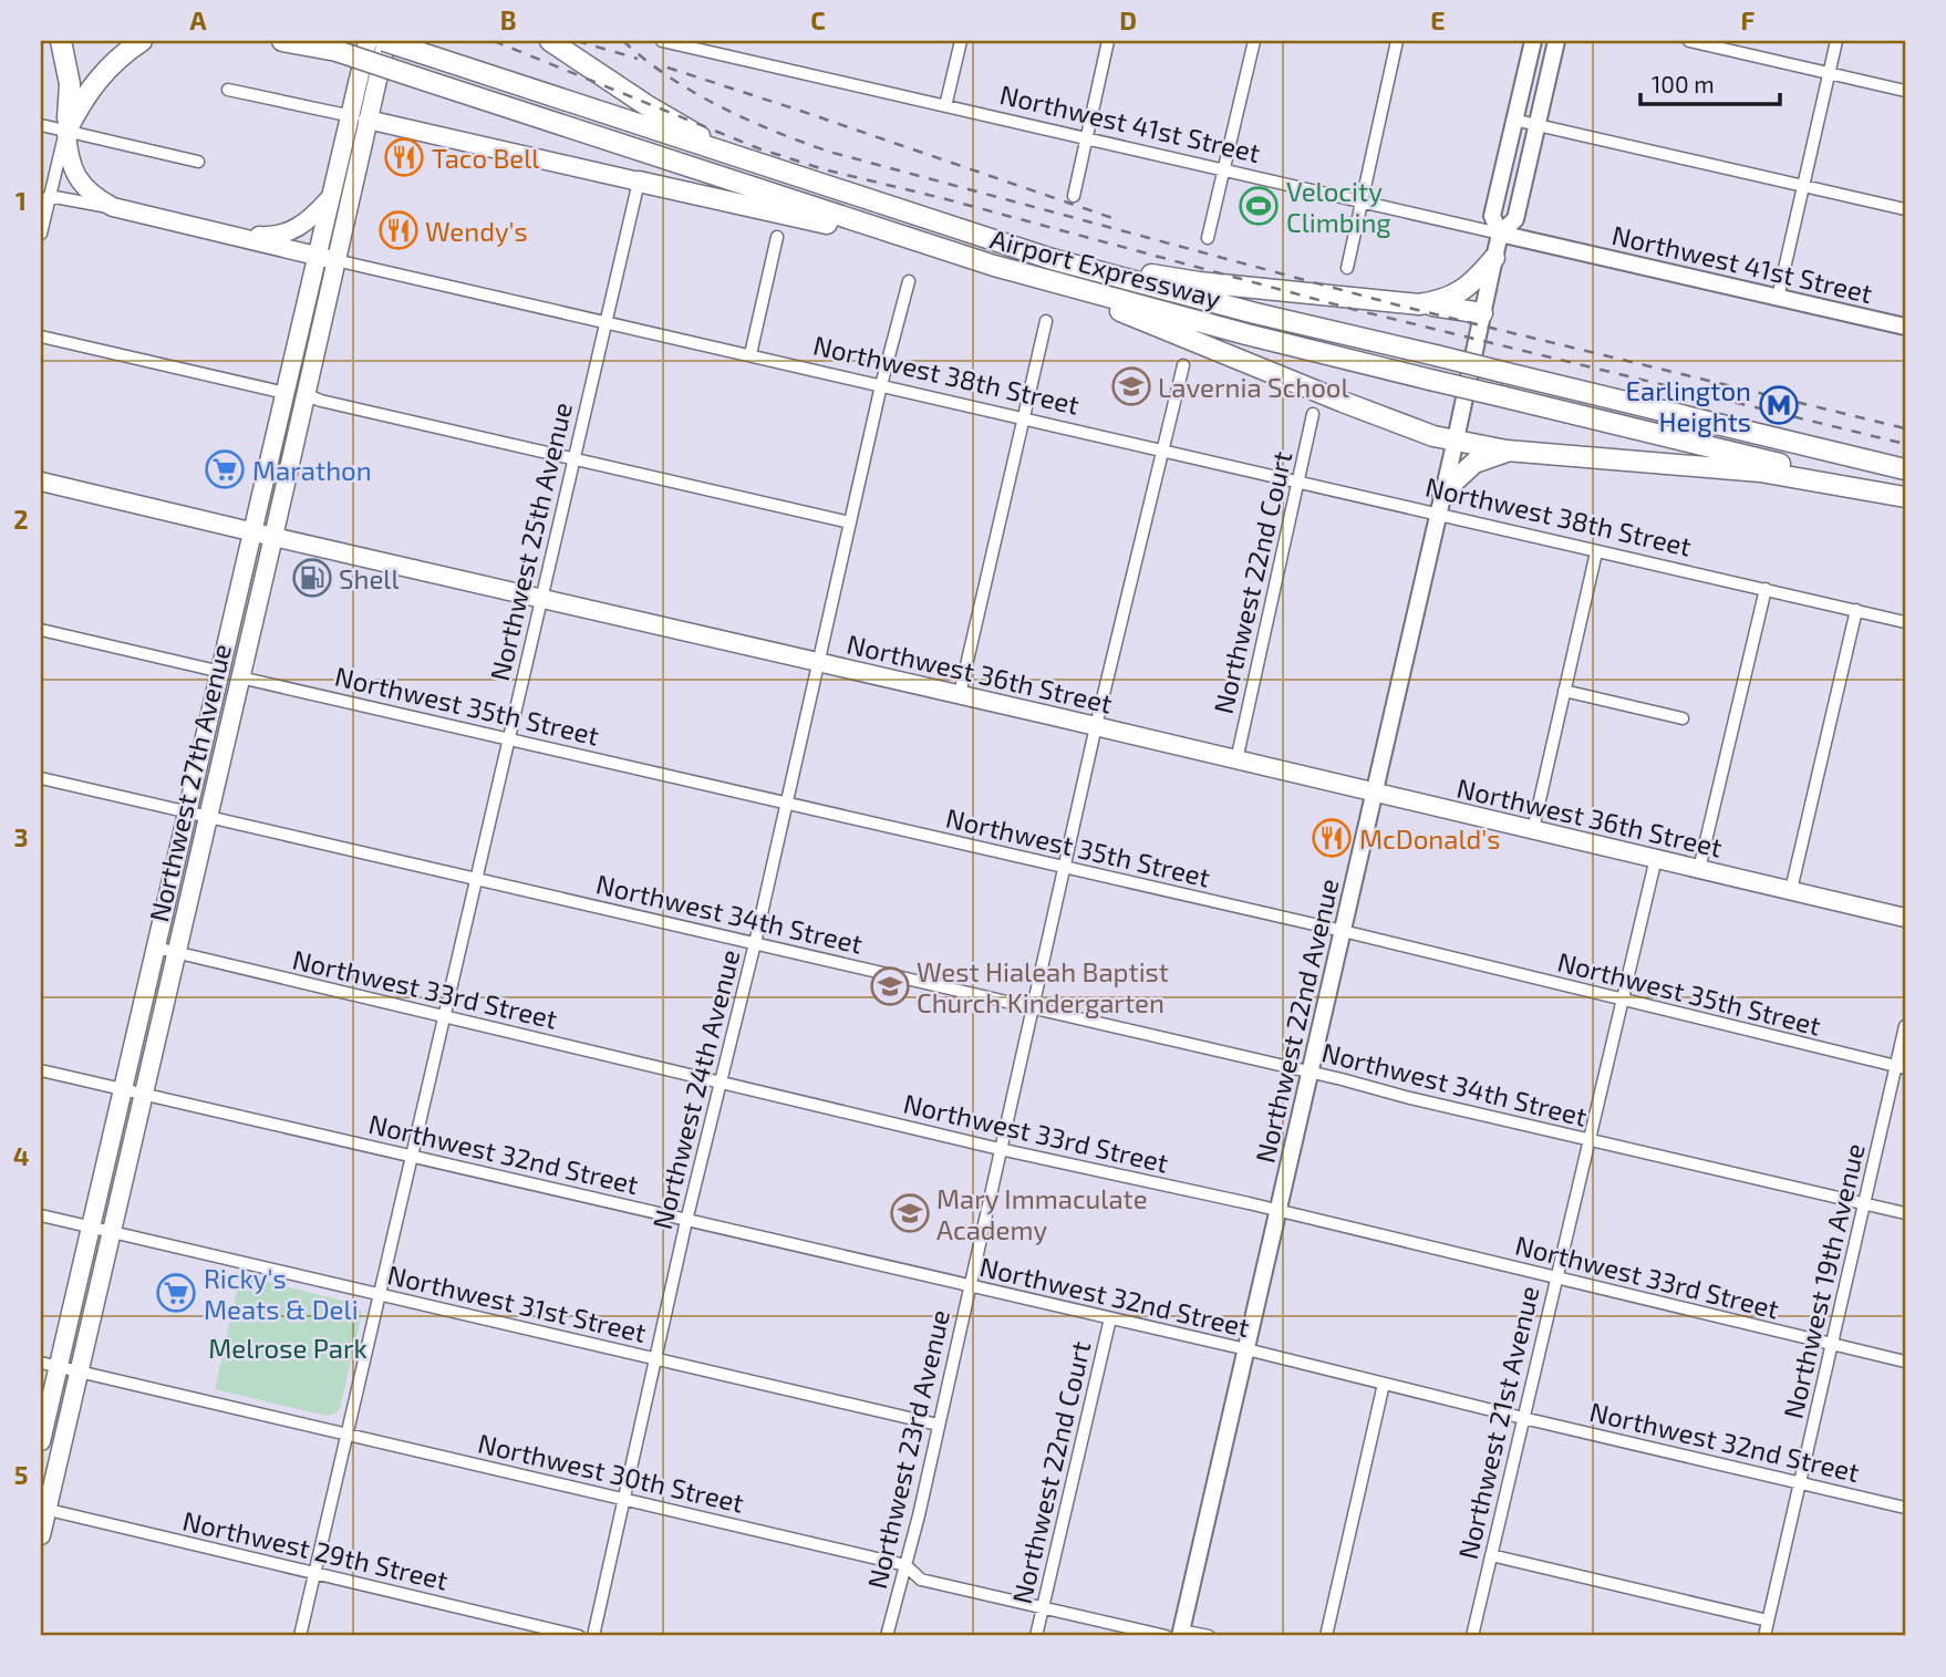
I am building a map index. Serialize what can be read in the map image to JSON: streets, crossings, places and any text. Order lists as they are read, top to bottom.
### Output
{
  "streets": {
    "highway": ["Airport Expressway"],
    "main road": [
      "Northwest 41st Street",
      "Northwest 38th Street",
      "Northwest 36th Street",
      "Northwest 27th Avenue",
      "Northwest 22nd Avenue"
    ],
    "street": [
      "Northwest 25th Avenue",
      "Northwest 22nd Court",
      "Northwest 35th Street",
      "Northwest 34th Street",
      "Northwest 33rd Street",
      "Northwest 24th Avenue",
      "Northwest 32nd Street",
      "Northwest 19th Avenue",
      "Northwest 31st Street",
      "Northwest 21st Avenue",
      "Northwest 23rd Avenue",
      "Northwest 30th Street",
      "Northwest 29th Street"
    ]
  },
  "crossings": [
    ["Northwest 41st Street", "Northwest 22nd Avenue"],
    ["Airport Expressway", "Northwest 27th Avenue"],
    ["Northwest 38th Street", "Northwest 25th Avenue"],
    ["Northwest 38th Street", "Northwest 22nd Court"],
    ["Northwest 38th Street", "Northwest 27th Avenue"],
    ["Northwest 38th Street", "Northwest 22nd Avenue"],
    ["Northwest 38th Street", "Northwest 24th Avenue"],
    ["Northwest 38th Street", "Northwest 23rd Avenue"],
    ["Northwest 25th Avenue", "Northwest 36th Street"],
    ["Northwest 25th Avenue", "Northwest 35th Street"],
    ["Northwest 25th Avenue", "Northwest 34th Street"],
    ["Northwest 25th Avenue", "Northwest 33rd Street"],
    ["Northwest 25th Avenue", "Northwest 32nd Street"],
    ["Northwest 25th Avenue", "Northwest 31st Street"],
    ["Northwest 25th Avenue", "Northwest 30th Street"],
    ["Northwest 25th Avenue", "Northwest 29th Street"],
    ["Northwest 22nd Court", "Northwest 36th Street"],
    ["Northwest 22nd Court", "Northwest 32nd Street"],
    ["Northwest 22nd Court", "Northwest 30th Street"],
    ["Northwest 36th Street", "Northwest 27th Avenue"],
    ["Northwest 36th Street", "Northwest 22nd Avenue"],
    ["Northwest 36th Street", "Northwest 24th Avenue"],
    ["Northwest 36th Street", "Northwest 21st Avenue"],
    ["Northwest 36th Street", "Northwest 23rd Avenue"],
    ["Northwest 35th Street", "Northwest 27th Avenue"],
    ["Northwest 35th Street", "Northwest 22nd Avenue"],
    ["Northwest 35th Street", "Northwest 24th Avenue"],
    ["Northwest 35th Street", "Northwest 19th Avenue"],
    ["Northwest 35th Street", "Northwest 21st Avenue"],
    ["Northwest 35th Street", "Northwest 23rd Avenue"],
    ["Northwest 27th Avenue", "Northwest 34th Street"],
    ["Northwest 27th Avenue", "Northwest 33rd Street"],
    ["Northwest 27th Avenue", "Northwest 32nd Street"],
    ["Northwest 27th Avenue", "Northwest 31st Street"],
    ["Northwest 27th Avenue", "Northwest 30th Street"],
    ["Northwest 27th Avenue", "Northwest 29th Street"],
    ["Northwest 34th Street", "Northwest 22nd Avenue"],
    ["Northwest 34th Street", "Northwest 24th Avenue"],
    ["Northwest 34th Street", "Northwest 19th Avenue"],
    ["Northwest 34th Street", "Northwest 21st Avenue"],
    ["Northwest 34th Street", "Northwest 23rd Avenue"],
    ["Northwest 33rd Street", "Northwest 22nd Avenue"],
    ["Northwest 33rd Street", "Northwest 24th Avenue"],
    ["Northwest 33rd Street", "Northwest 19th Avenue"],
    ["Northwest 33rd Street", "Northwest 21st Avenue"],
    ["Northwest 33rd Street", "Northwest 23rd Avenue"],
    ["Northwest 22nd Avenue", "Northwest 32nd Street"],
    ["Northwest 22nd Avenue", "Northwest 30th Street"],
    ["Northwest 24th Avenue", "Northwest 32nd Street"],
    ["Northwest 24th Avenue", "Northwest 31st Street"],
    ["Northwest 24th Avenue", "Northwest 30th Street"],
    ["Northwest 32nd Street", "Northwest 19th Avenue"],
    ["Northwest 32nd Street", "Northwest 21st Avenue"],
    ["Northwest 32nd Street", "Northwest 23rd Avenue"],
    ["Northwest 31st Street", "Northwest 23rd Avenue"],
    ["Northwest 23rd Avenue", "Northwest 30th Street"]
  ],
  "parks": ["Melrose Park"],
  "places": {
    "restaurant": ["Taco Bell", "Wendy's", "McDonald's"],
    "sports": ["Velocity Climbing"],
    "school or university": ["Lavernia School", "West Hialeah Baptist Church Kindergarten", "Mary Immaculate Academy"],
    "metro station": ["Earlington Heights"],
    "supermarket": ["Marathon", "Ricky's Meats & Deli"],
    "fuel station": ["Shell"]
  },
  "scale_bar": "100 m",
  "grid": {
    "columns": [
      "A",
      "B",
      "C",
      "D",
      "E",
      "F"
    ],
    "rows": [
      "1",
      "2",
      "3",
      "4",
      "5"
    ]
  }
}
